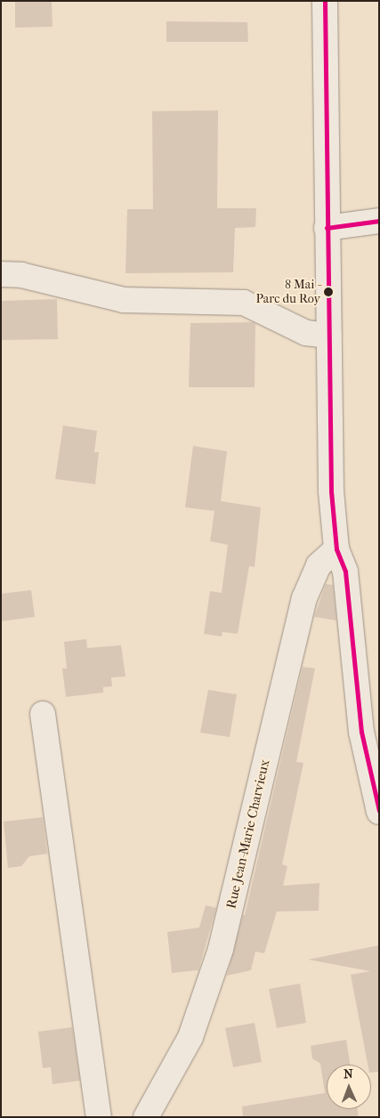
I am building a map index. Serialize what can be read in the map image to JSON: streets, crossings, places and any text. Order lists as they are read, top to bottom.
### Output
{
  "streets": {
    "street": ["Rue Jean-Marie Charvieux"]
  },
  "places": ["8 Mai - Parc du Roy"],
  "north": "top"
}
